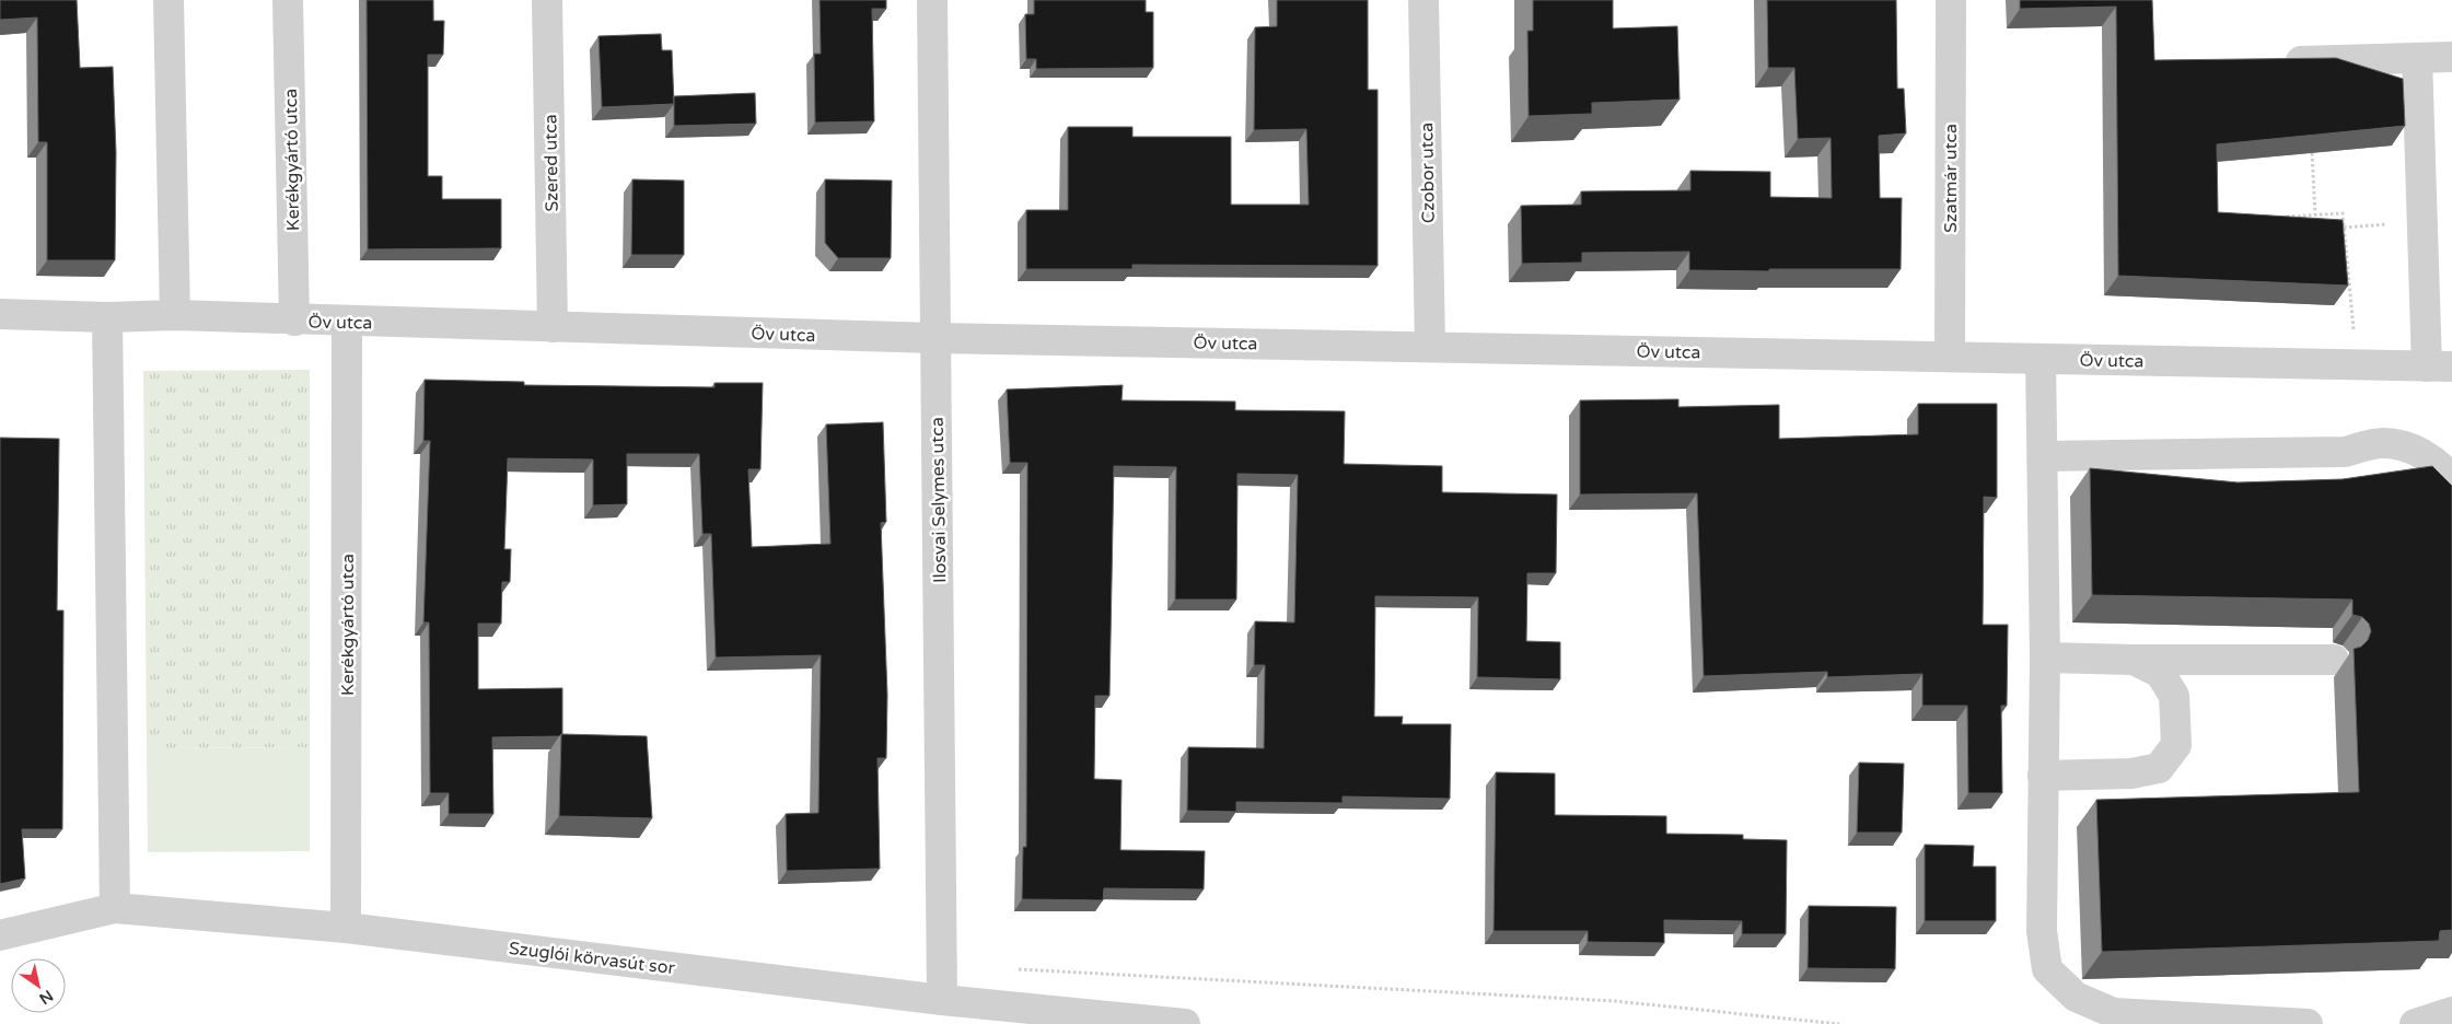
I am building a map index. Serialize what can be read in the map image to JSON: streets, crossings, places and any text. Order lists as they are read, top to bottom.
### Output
{
  "streets": {
    "street": [
      "Kerékgyártó utca",
      "Szered utca",
      "Czobor utca",
      "Szatmár utca",
      "Öv utca",
      "Ilosvai Selymes utca",
      "Szuglói körvasút sor"
    ]
  },
  "crossings": [
    ["Kerékgyártó utca", "Öv utca"],
    ["Kerékgyártó utca", "Szuglói körvasút sor"],
    ["Szered utca", "Öv utca"],
    ["Czobor utca", "Öv utca"],
    ["Szatmár utca", "Öv utca"],
    ["Öv utca", "Ilosvai Selymes utca"],
    ["Ilosvai Selymes utca", "Szuglói körvasút sor"]
  ],
  "north": "bottom right"
}
